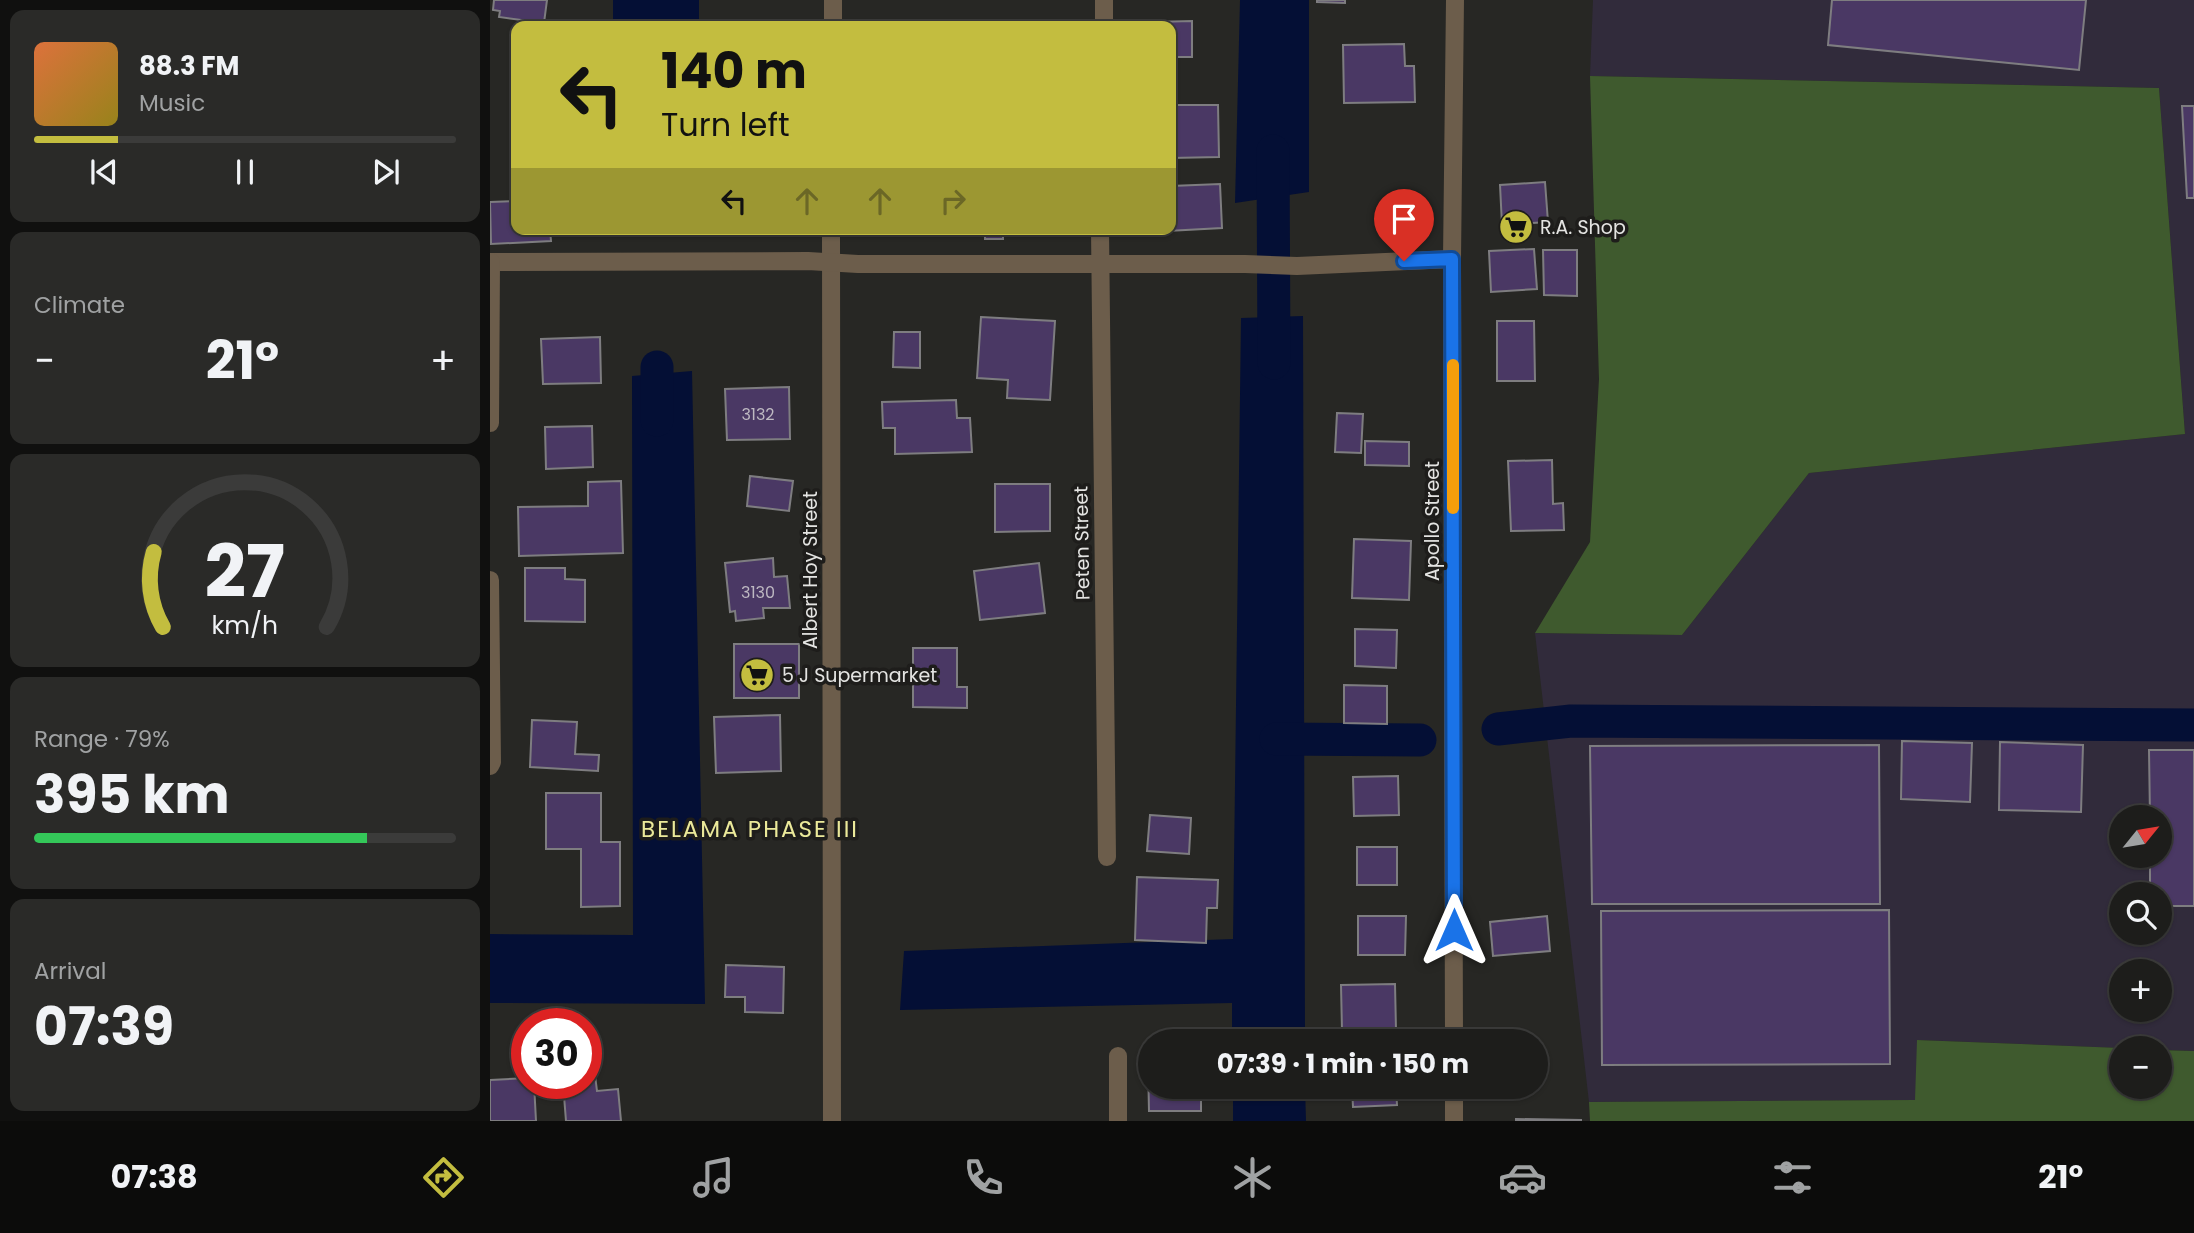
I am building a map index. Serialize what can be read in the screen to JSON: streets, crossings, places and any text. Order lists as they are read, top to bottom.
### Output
{
  "streets": {
    "street": ["Apollo Street", "Peten Street", "Albert Hoy Street"]
  },
  "districts": ["BELAMA PHASE III"],
  "places": {
    "supermarket": ["R.A. Shop", "5 J Supermarket"]
  },
  "house_numbers": ["3132", "3130"],
  "north": "top right",
  "page": {
    "turn": ["140 m", "Turn left"],
    "song": ["88.3 FM", "Music"],
    "tile": [
      "Climate",
      ["Range · 79%", "395 km"],
      ["Arrival", "07:39"]
    ],
    "heat": ["−", "21°", "+"],
    "map_buttons": ["+", "−"],
    "limit": "30",
    "trip": "07:39 · 1 min · 150 m",
    "tabs": ["07:38", "21°"],
    "gauge": ["27", "km/h"]
  }
}
